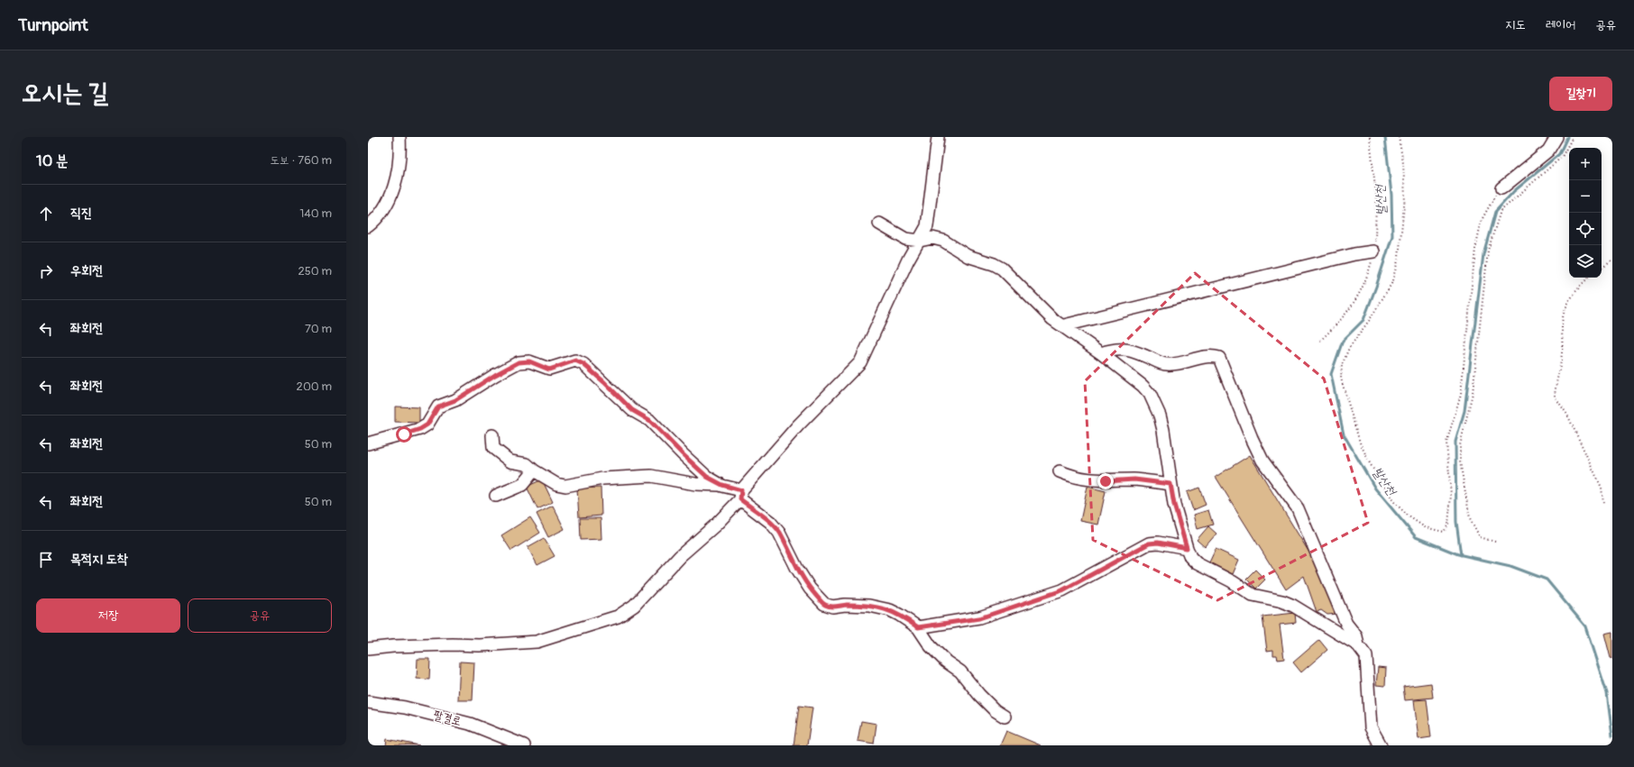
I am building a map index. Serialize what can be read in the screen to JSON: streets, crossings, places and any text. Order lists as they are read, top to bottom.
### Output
{
  "streets": {
    "street": ["팔결로"]
  },
  "water": ["발산천"],
  "page": {
    "header": "Turnpoint",
    "nav": ["지도", "레이어", "공유"],
    "buttons": [
      "길찾기",
      ["저장", "공유"]
    ],
    "title": "오시는 길",
    "heading": ["10 분", "도보 · 760 m"],
    "map_buttons": ["+", "−"],
    "list": [
      ["직진", "140 m"],
      ["우회전", "250 m"],
      ["좌회전", "70 m"],
      ["좌회전", "200 m"],
      ["좌회전", "50 m"],
      ["좌회전", "50 m"],
      "목적지 도착"
    ]
  }
}
